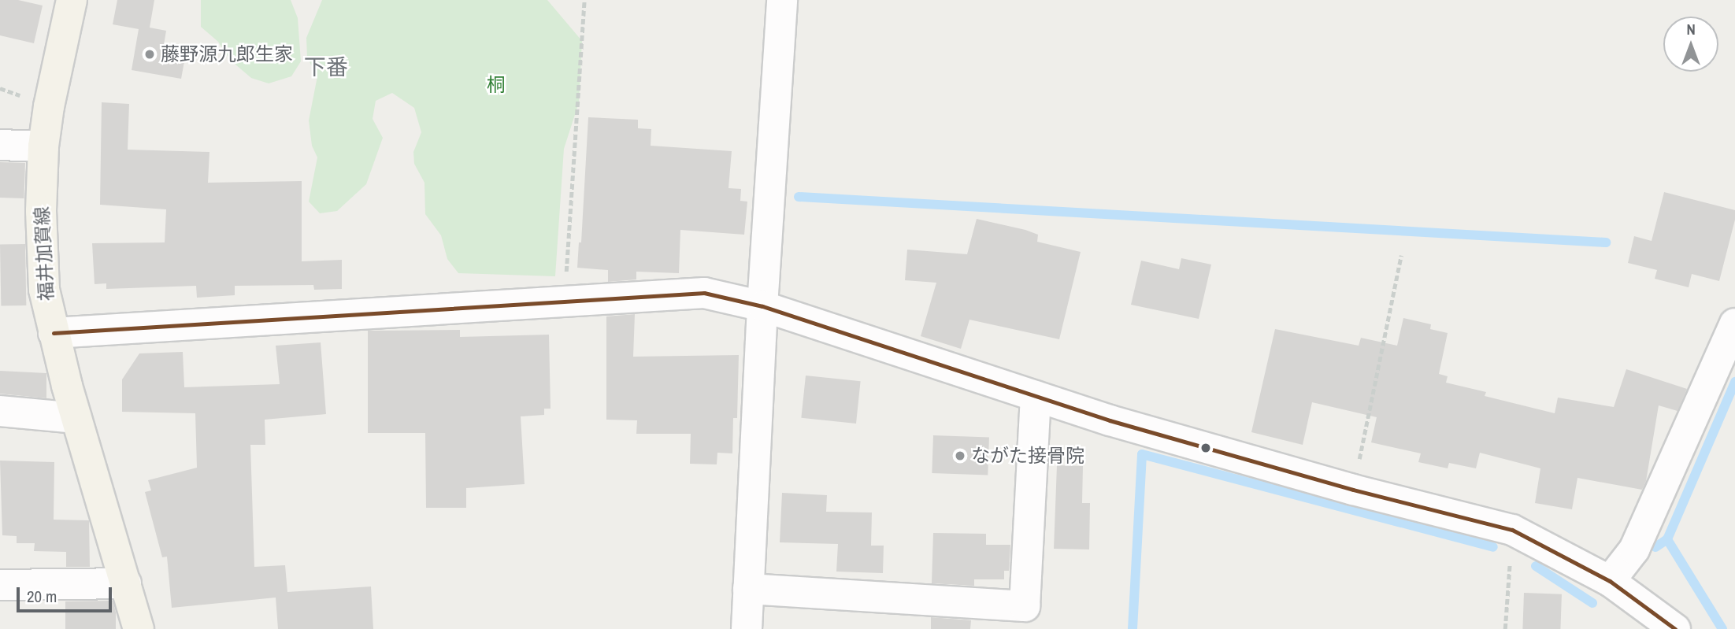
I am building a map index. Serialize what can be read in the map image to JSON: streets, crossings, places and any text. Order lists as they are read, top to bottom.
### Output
{
  "streets": {
    "main road": ["福井加賀線"]
  },
  "districts": ["下番"],
  "parks": ["桐"],
  "places": ["藤野源九郎生家", "ながた接骨院"],
  "scale_bar": "20 m",
  "north": "top"
}
